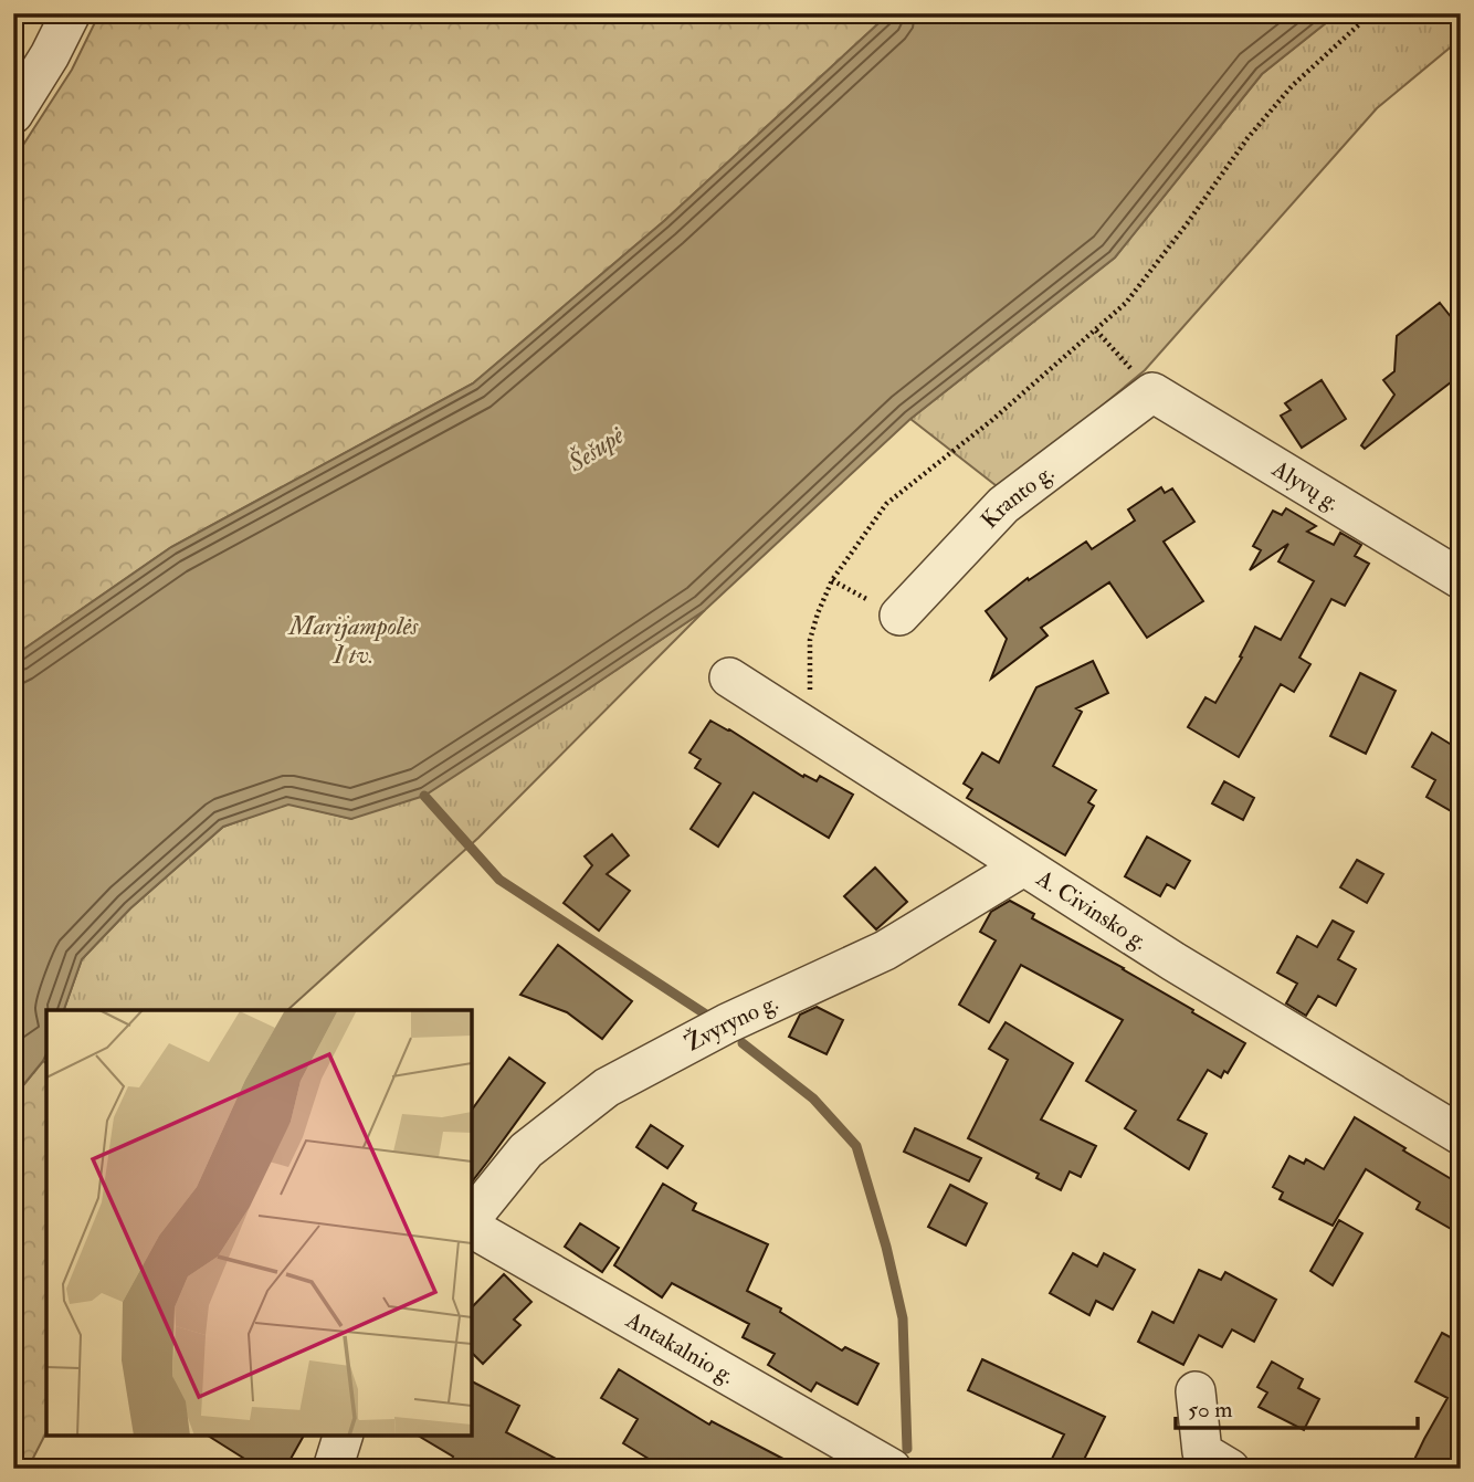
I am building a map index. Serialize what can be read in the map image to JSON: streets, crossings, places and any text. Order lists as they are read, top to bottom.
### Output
{
  "streets": {
    "street": [
      "Alyvų g.",
      "Kranto g.",
      "A. Civinsko g.",
      "Žvyryno g.",
      "Antakalnio g."
    ]
  },
  "crossings": [
    ["Alyvų g.", "Kranto g."],
    ["A. Civinsko g.", "Žvyryno g."]
  ],
  "water": ["Šešupė", "Marijampolės I tv."],
  "scale_bar": "50 m"
}
